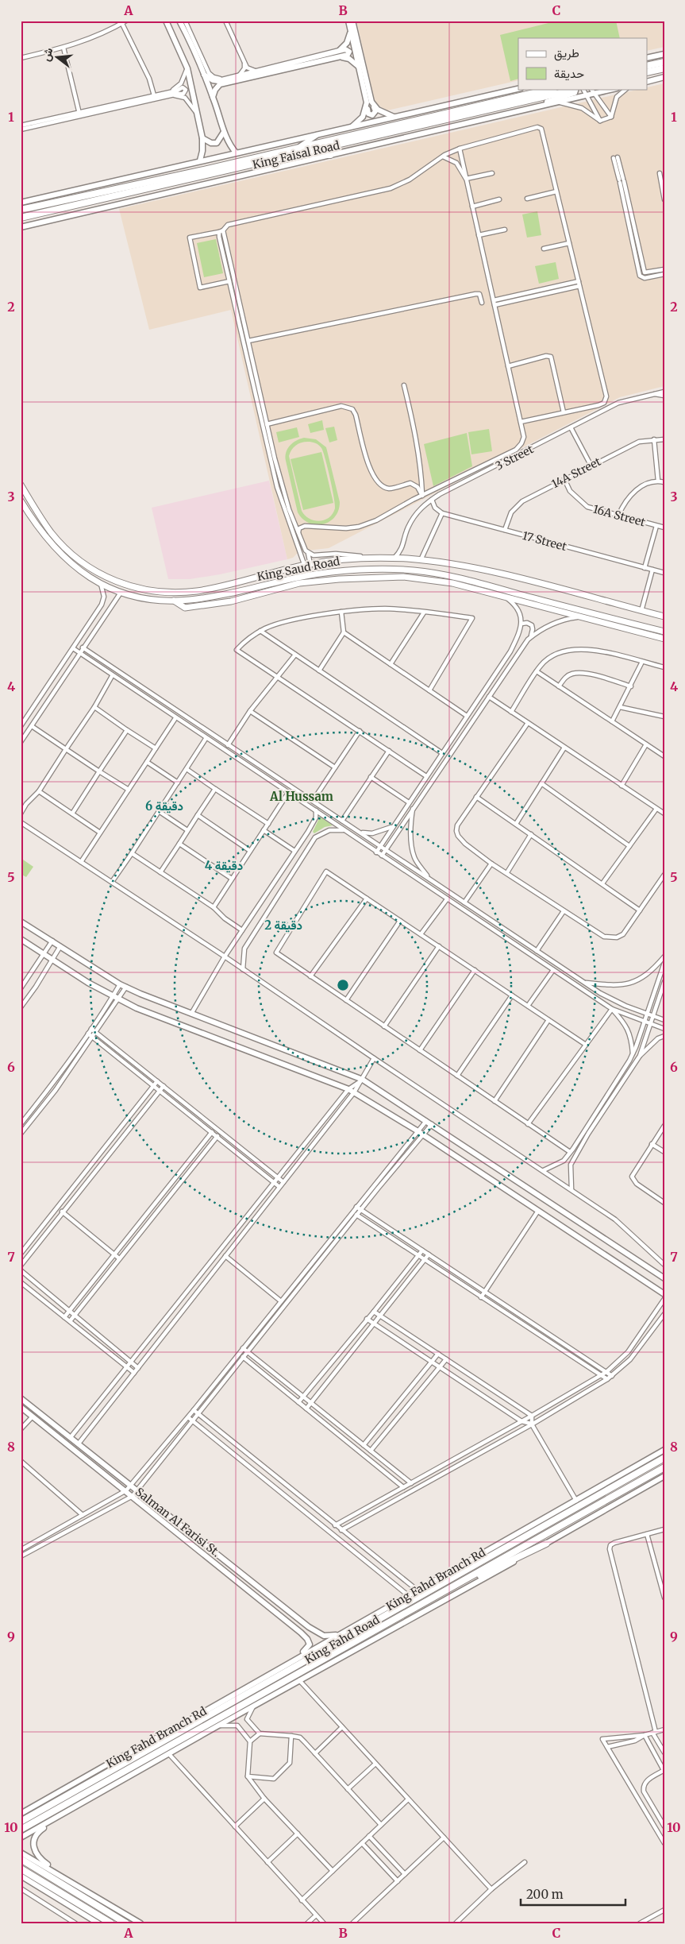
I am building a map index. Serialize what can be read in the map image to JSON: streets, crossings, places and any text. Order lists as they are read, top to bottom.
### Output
{
  "streets": {
    "highway": ["King Faisal Road", "King Fahd Road"],
    "main road": ["King Saud Road", "Salman Al Farisi St.", "King Fahd Branch Rd"],
    "street": [
      "3 Street",
      "14A Street",
      "16A Street",
      "17 Street"
    ]
  },
  "crossings": [
    ["3 Street", "King Saud Road"],
    ["14A Street", "16A Street"],
    ["14A Street", "17 Street"],
    ["Salman Al Farisi St.", "King Fahd Branch Rd"]
  ],
  "districts": ["Al Hussam"],
  "legend": ["طريق", "حديقة"],
  "scale_bar": "200 m",
  "north": "left",
  "grid": {
    "columns": ["A", "B", "C"],
    "rows": [
      "1",
      "2",
      "3",
      "4",
      "5",
      "6",
      "7",
      "8",
      "9",
      "10"
    ]
  },
  "rings": ["6 دقيقة", "4 دقيقة", "2 دقيقة"]
}
